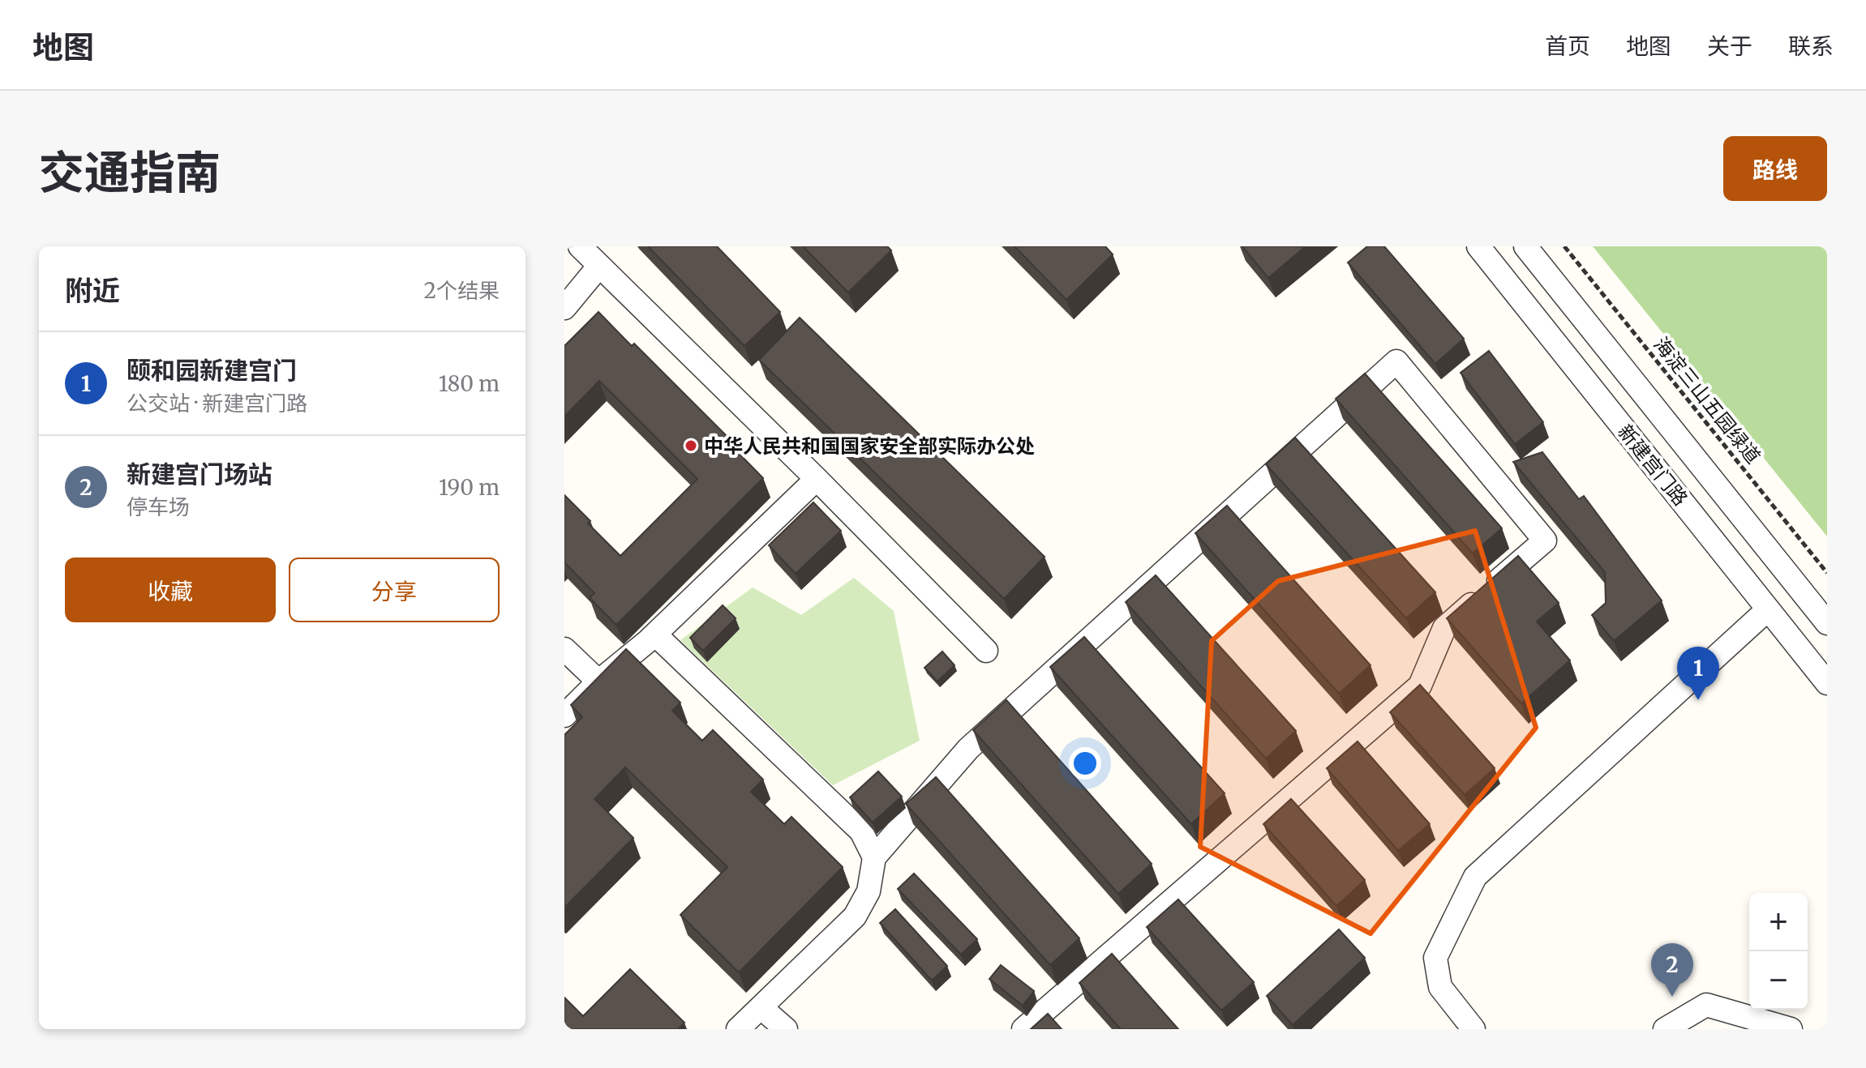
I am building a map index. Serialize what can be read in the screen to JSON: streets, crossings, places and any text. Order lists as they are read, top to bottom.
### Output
{
  "streets": {
    "street": ["新建宫门路"],
    "path": ["海淀三山五园绿道"]
  },
  "places": ["中华人民共和国国家安全部实际办公处"],
  "page": {
    "header": "地图",
    "nav": [
      "首页",
      "地图",
      "关于",
      "联系"
    ],
    "title": "交通指南",
    "buttons": [
      "路线",
      ["收藏", "分享"]
    ],
    "heading": ["附近", "2个结果"],
    "list": [
      {
        "mark": "1",
        "name": "颐和园新建宫门",
        "note": "公交站 · 新建宫门路",
        "value": "180 m"
      },
      {
        "mark": "2",
        "name": "新建宫门场站",
        "note": "停车场",
        "value": "190 m"
      }
    ],
    "pins": ["1", "2"],
    "map_buttons": ["+", "−"]
  }
}
